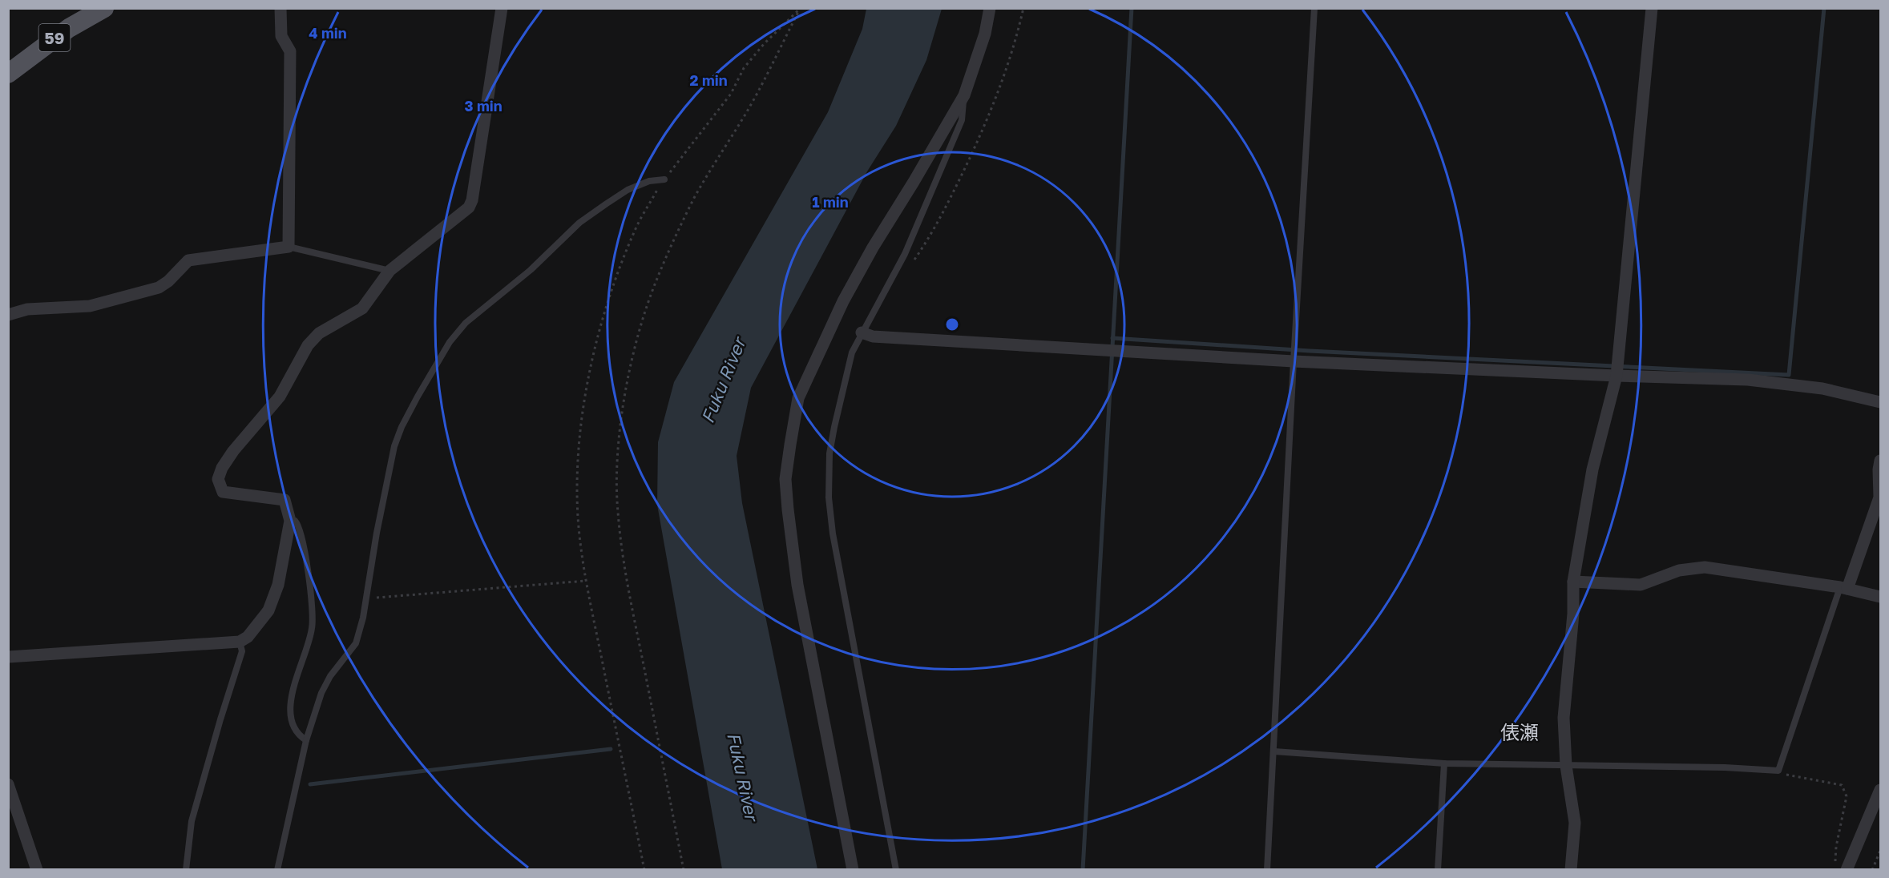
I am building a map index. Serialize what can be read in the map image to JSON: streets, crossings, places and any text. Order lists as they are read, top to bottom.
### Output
{
  "streets": {
    "main road": ["59"]
  },
  "districts": ["俵瀬"],
  "water": ["Fuku River"],
  "rings": [
    "4 min",
    "2 min",
    "3 min",
    "1 min"
  ]
}
